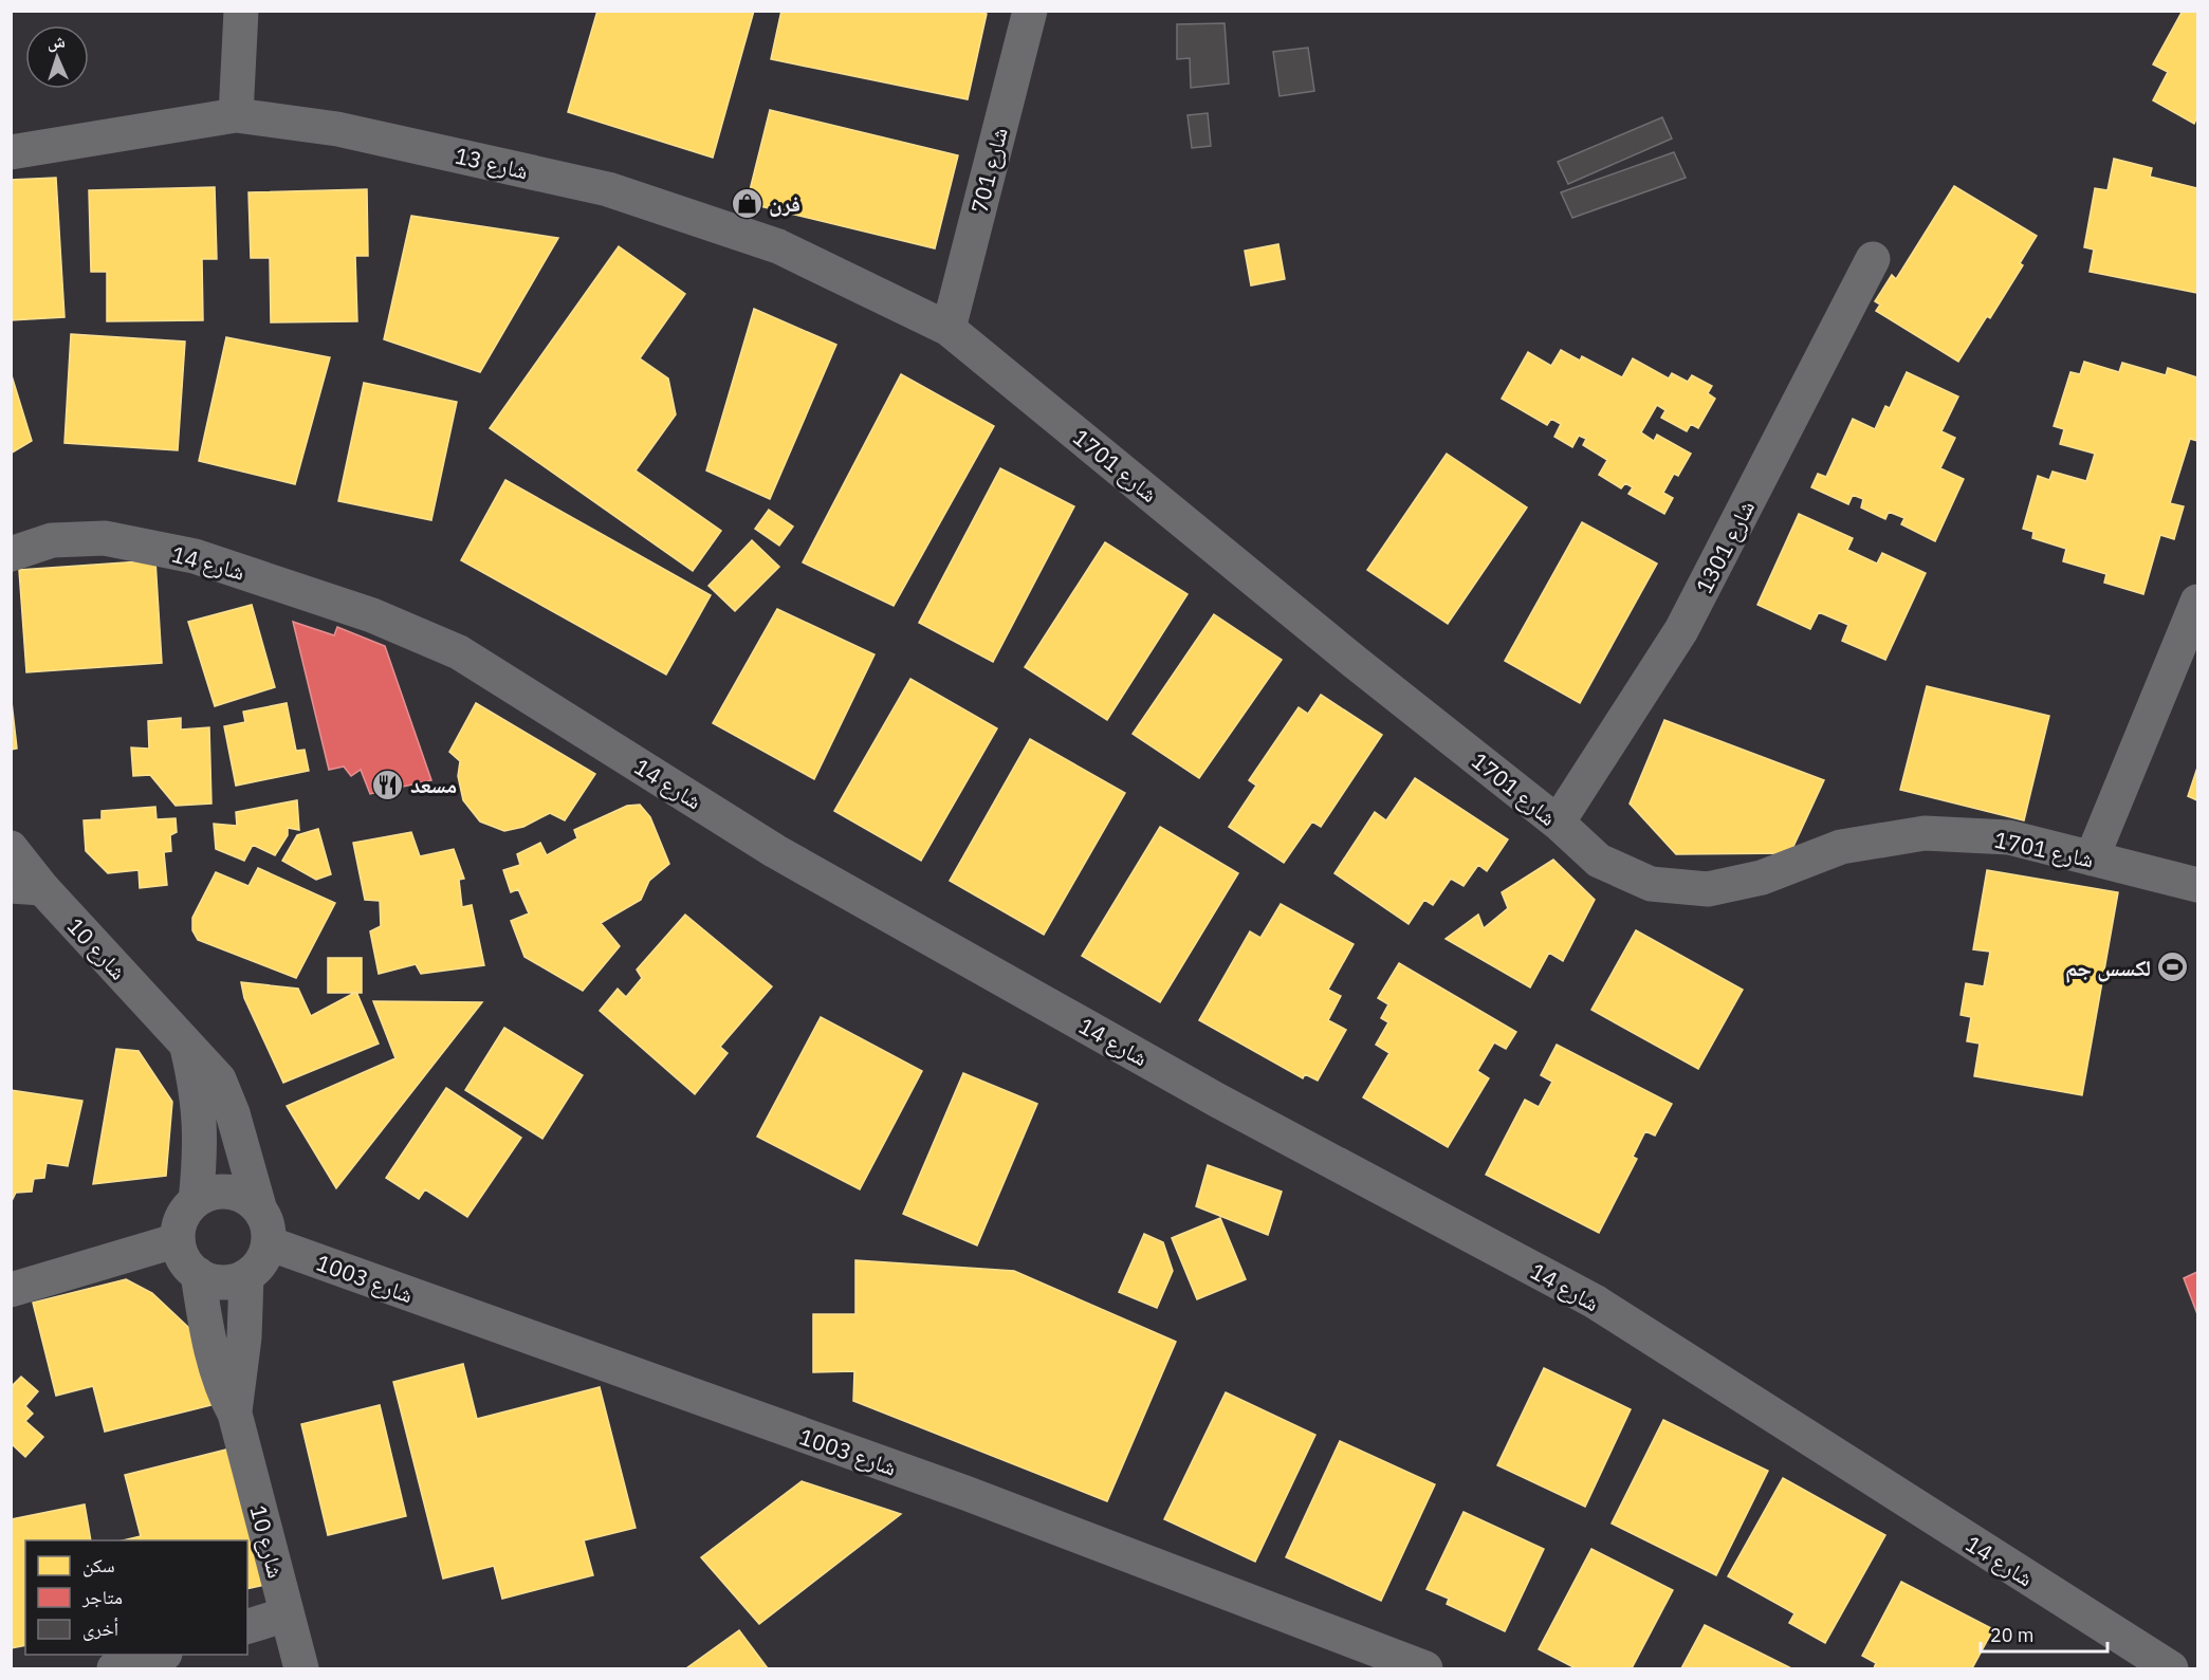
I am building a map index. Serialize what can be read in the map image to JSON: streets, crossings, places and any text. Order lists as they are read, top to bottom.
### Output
{
  "streets": {
    "street": [
      "شارع 13",
      "شارع 701",
      "شارع 1701",
      "شارع 1301",
      "شارع 14",
      "شارع 10",
      "شارع 1003"
    ]
  },
  "crossings": [
    ["شارع 13", "شارع 701"],
    ["شارع 13", "شارع 1701"],
    ["شارع 701", "شارع 1701"],
    ["شارع 1701", "شارع 1301"],
    ["شارع 10", "شارع 1003"]
  ],
  "places": {
    "shop": ["فرن"],
    "restaurant": ["مسعد"],
    "sports": ["لكسس جم"]
  },
  "legend": ["سكن", "متاجر", "أخرى"],
  "scale_bar": "20 m",
  "north": "top"
}
